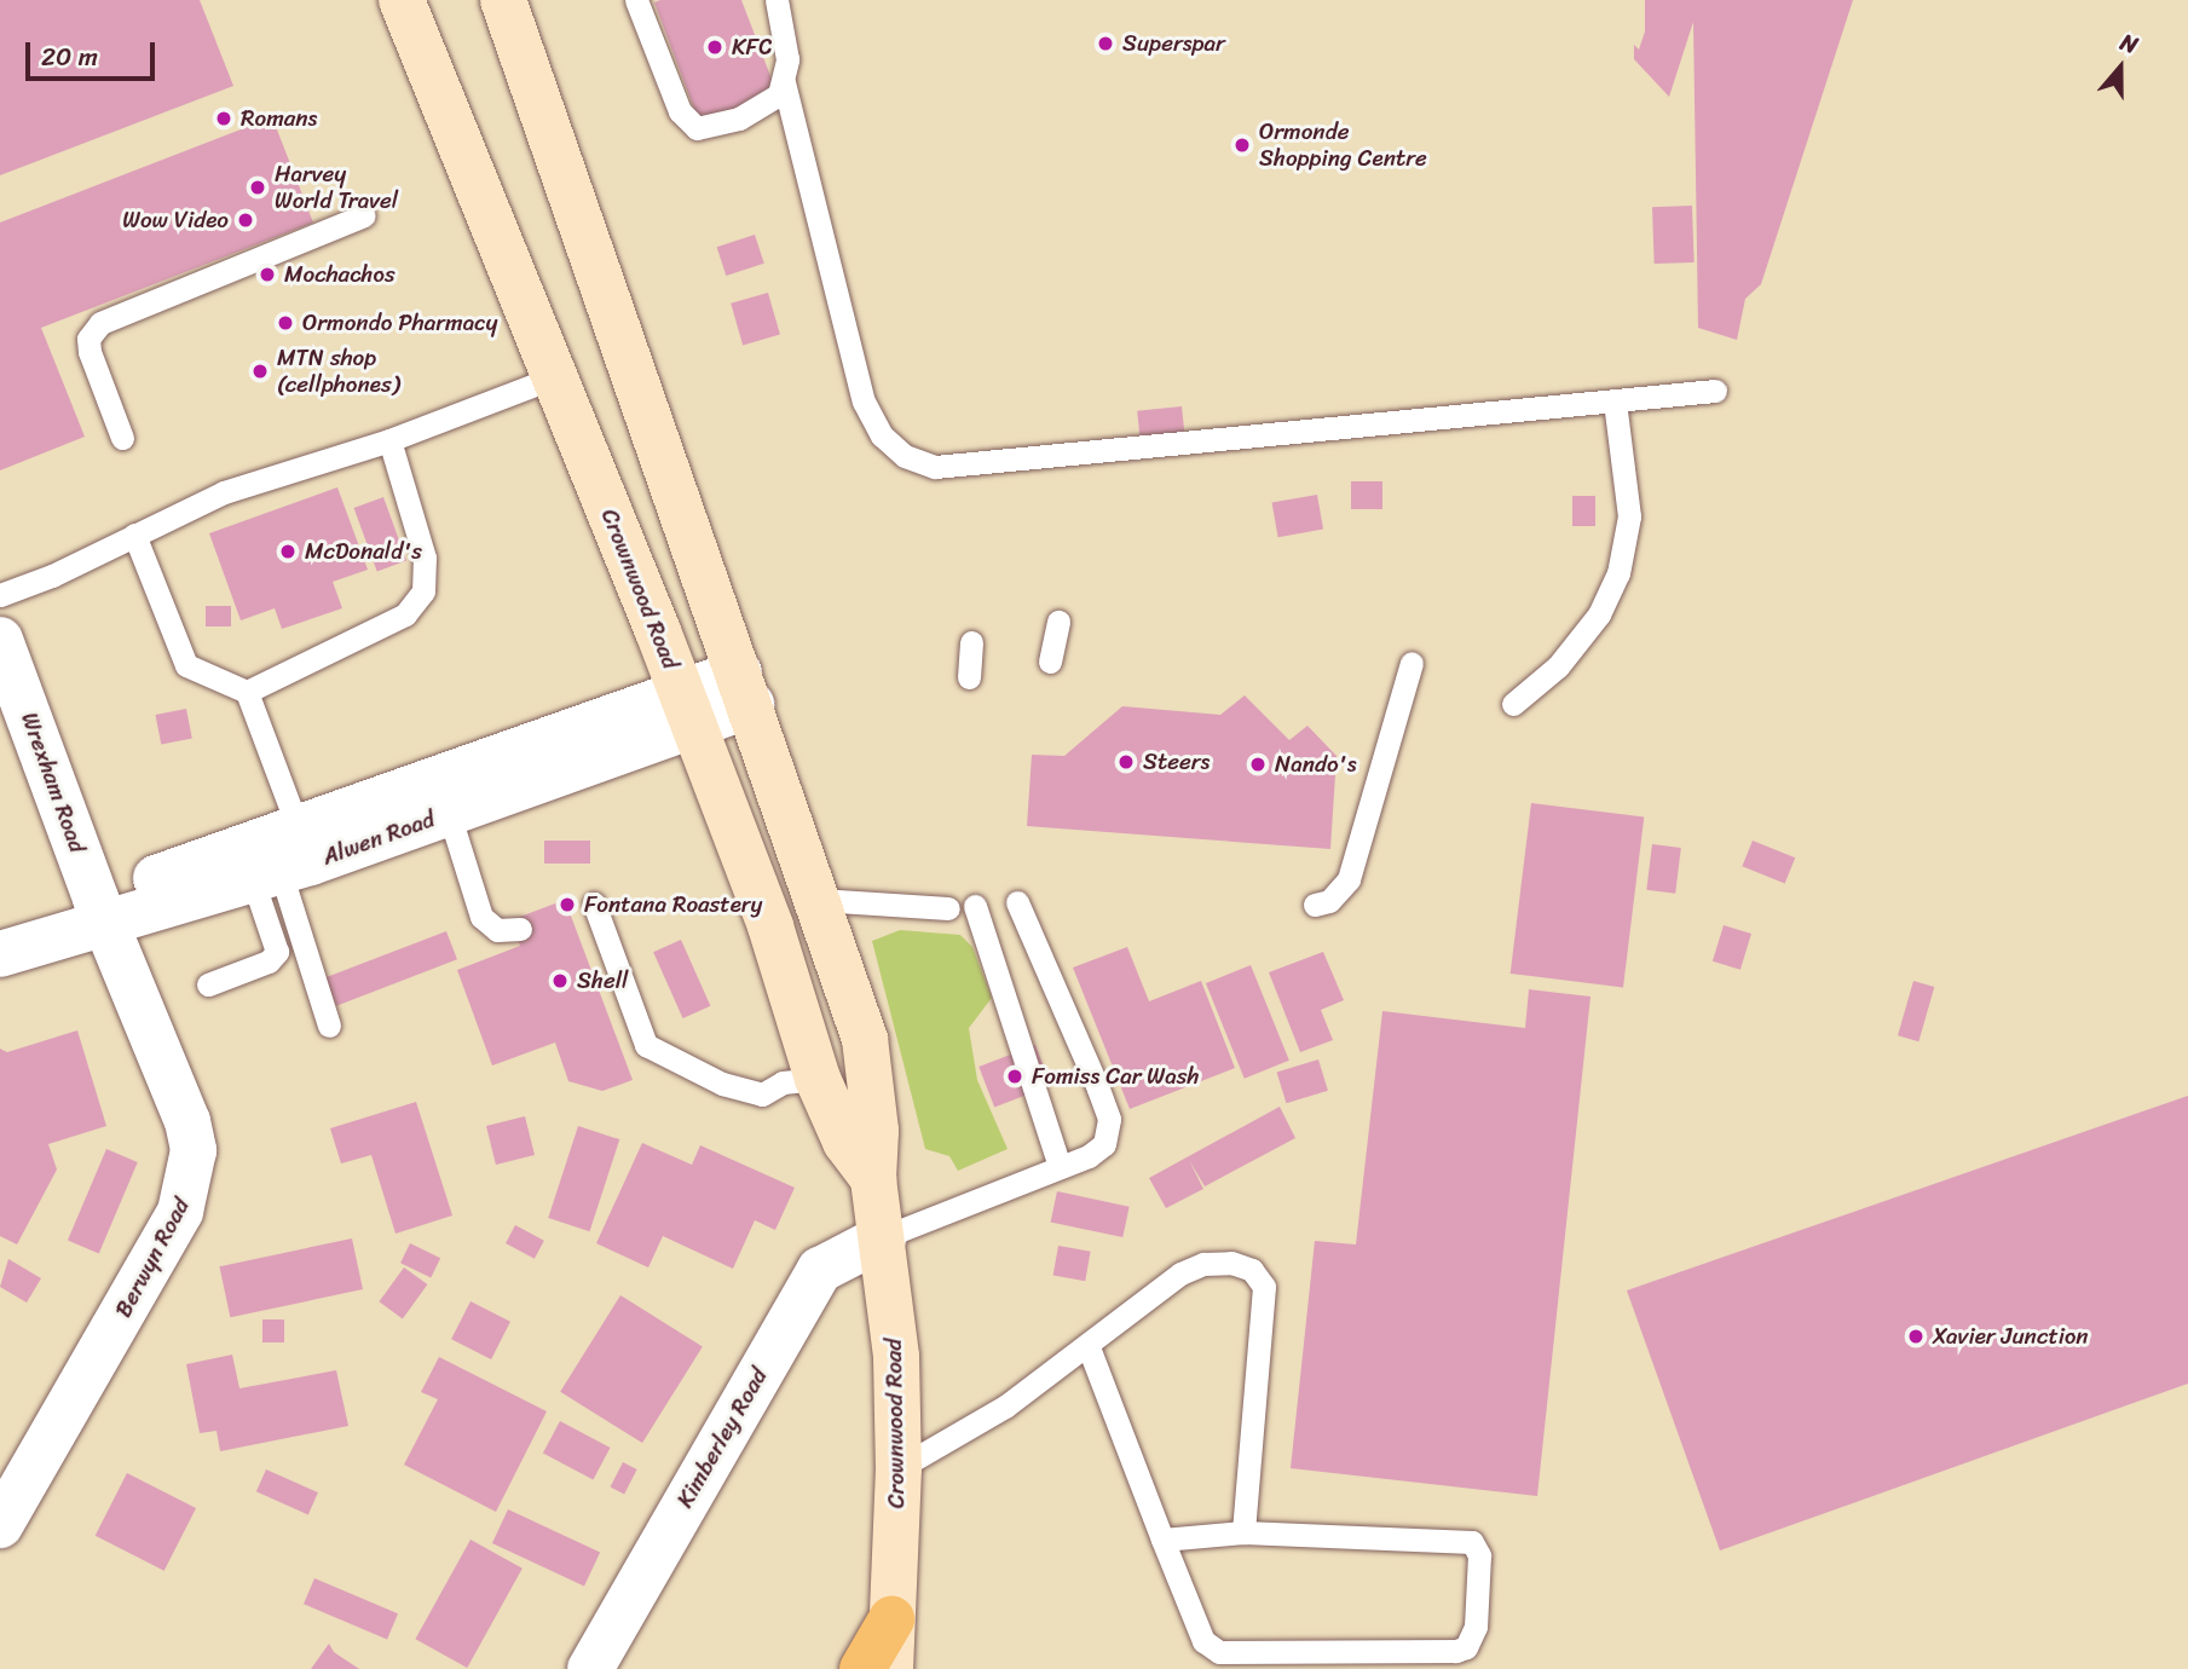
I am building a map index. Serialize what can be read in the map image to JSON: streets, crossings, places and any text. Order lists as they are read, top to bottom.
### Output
{
  "streets": {
    "main road": ["Crownwood Road"],
    "street": [
      "Wrexham Road",
      "Alwen Road",
      "Berwyn Road",
      "Kimberley Road"
    ]
  },
  "crossings": [
    ["Crownwood Road", "Alwen Road"],
    ["Crownwood Road", "Kimberley Road"],
    ["Wrexham Road", "Alwen Road"],
    ["Wrexham Road", "Berwyn Road"],
    ["Alwen Road", "Berwyn Road"]
  ],
  "places": [
    "Superspar",
    "KFC",
    "Romans",
    "Ormonde Shopping Centre",
    "Harvey World Travel",
    "Wow Video",
    "Mochachos",
    "Ormondo Pharmacy",
    "MTN shop (cellphones)",
    "McDonald's",
    "Steers",
    "Nando's",
    "Fontana Roastery",
    "Shell",
    "Fomiss Car Wash",
    "Xavier Junction"
  ],
  "scale_bar": "20 m",
  "north": "top"
}
